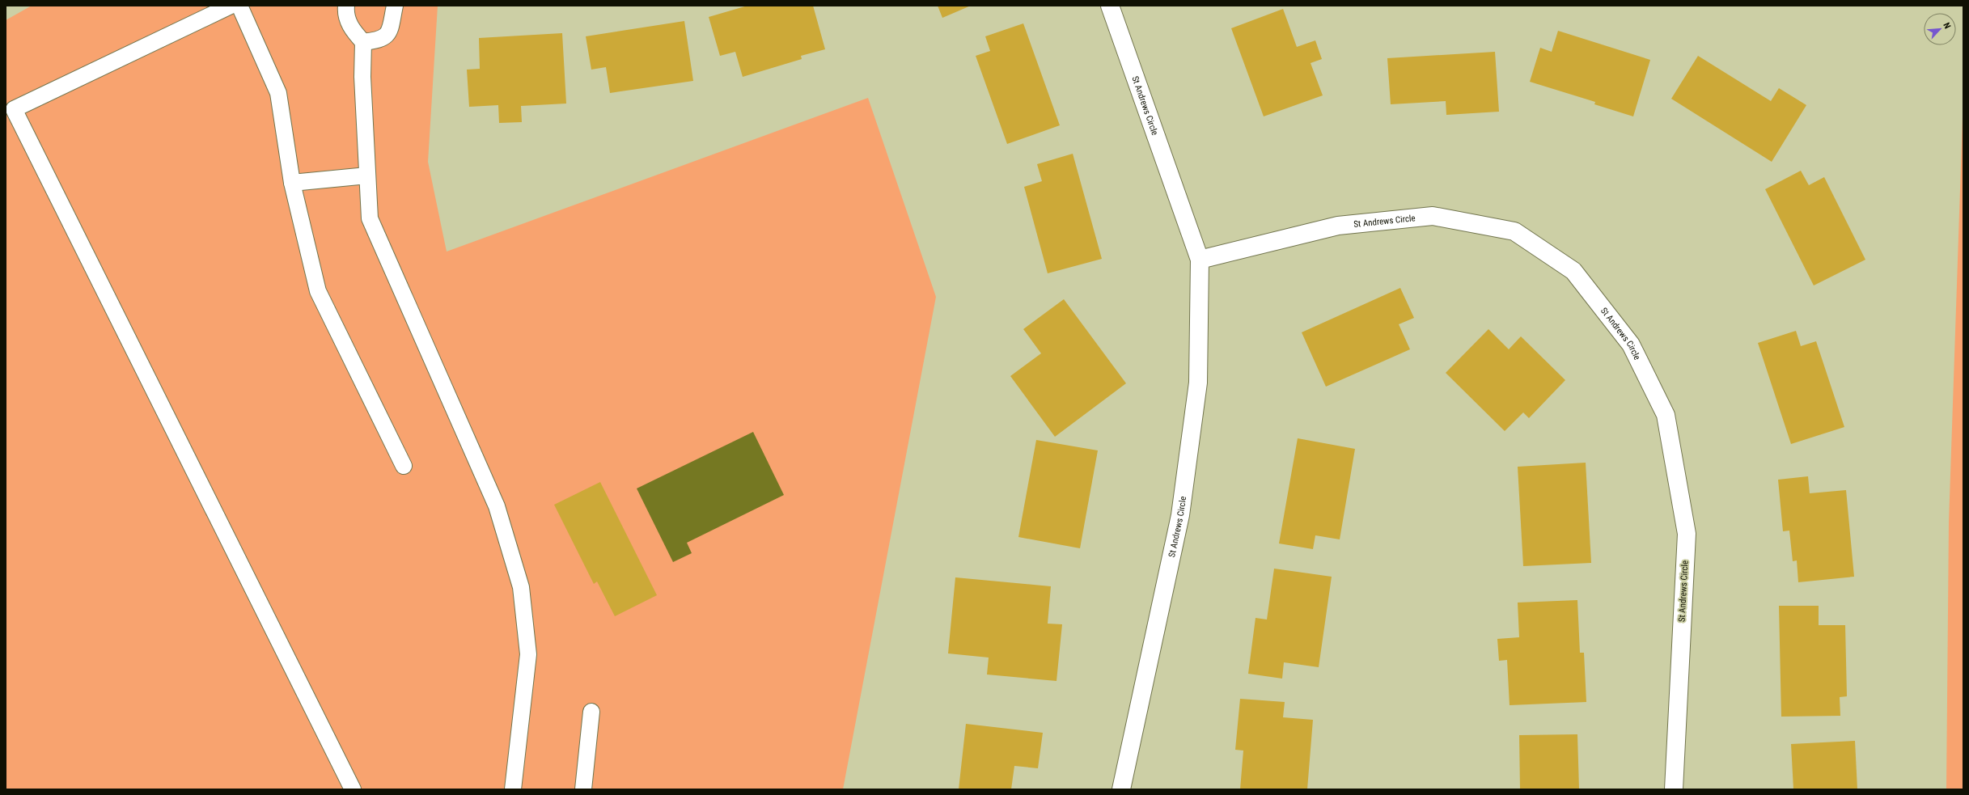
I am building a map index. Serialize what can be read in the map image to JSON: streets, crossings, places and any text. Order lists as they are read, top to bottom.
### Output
{
  "streets": {
    "street": ["St Andrews Circle"]
  },
  "north": "top right"
}
